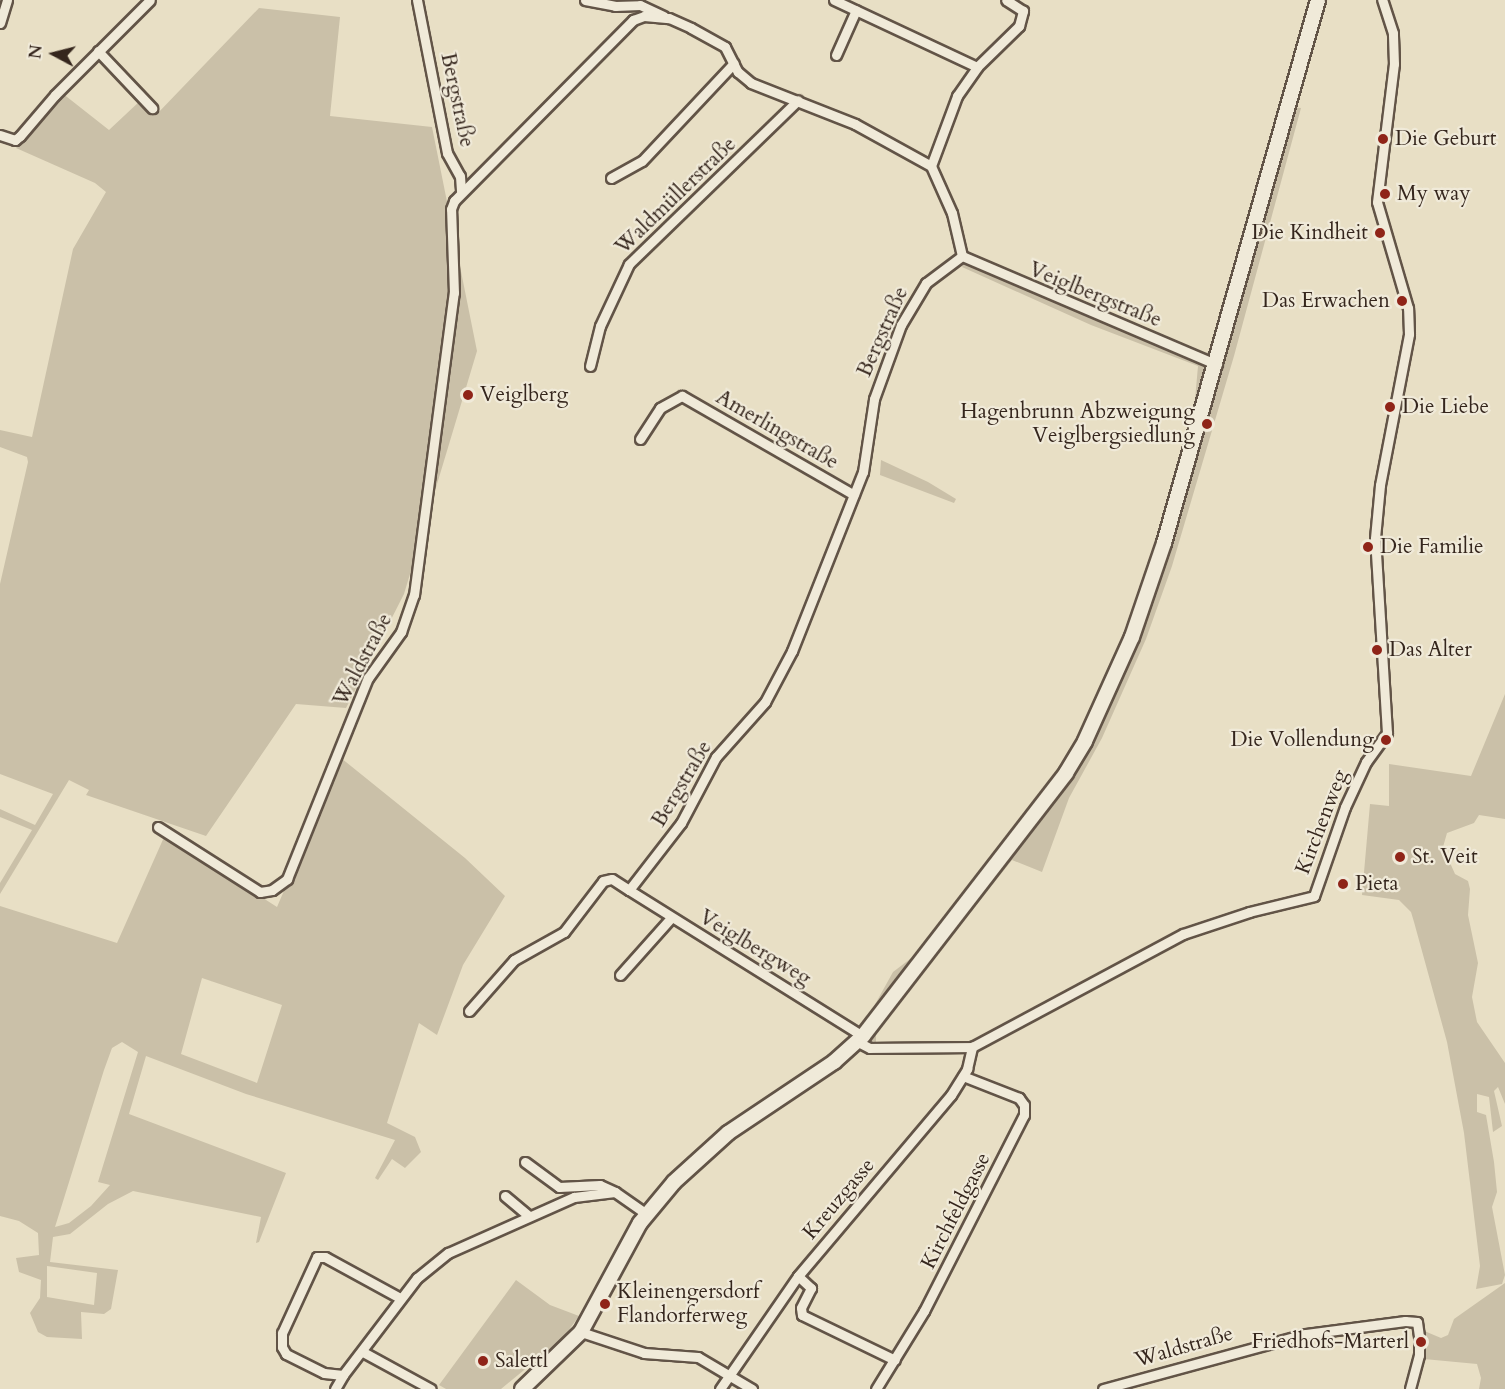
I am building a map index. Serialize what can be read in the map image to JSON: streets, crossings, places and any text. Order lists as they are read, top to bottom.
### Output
{
  "streets": {
    "street": [
      "Bergstraße",
      "Waldmüllerstraße",
      "Veiglbergstraße",
      "Amerlingstraße",
      "Waldstraße",
      "Kirchenweg",
      "Veiglbergweg",
      "Kreuzgasse",
      "Kirchfeldgasse"
    ]
  },
  "crossings": [
    ["Bergstraße", "Waldmüllerstraße"],
    ["Bergstraße", "Veiglbergstraße"],
    ["Bergstraße", "Amerlingstraße"],
    ["Bergstraße", "Waldstraße"],
    ["Bergstraße", "Veiglbergweg"],
    ["Kirchenweg", "Veiglbergweg"],
    ["Kirchenweg", "Kreuzgasse"],
    ["Kreuzgasse", "Kirchfeldgasse"]
  ],
  "places": [
    "Die Geburt",
    "My way",
    "Die Kindheit",
    "Das Erwachen",
    "Veiglberg",
    "Die Liebe",
    "Hagenbrunn Abzweigung Veiglbergsiedlung",
    "Die Familie",
    "Das Alter",
    "Die Vollendung",
    "St. Veit",
    "Pieta",
    "Kleinengersdorf Flandorferweg",
    "Friedhofs-Marterl",
    "Salettl"
  ],
  "north": "left"
}
